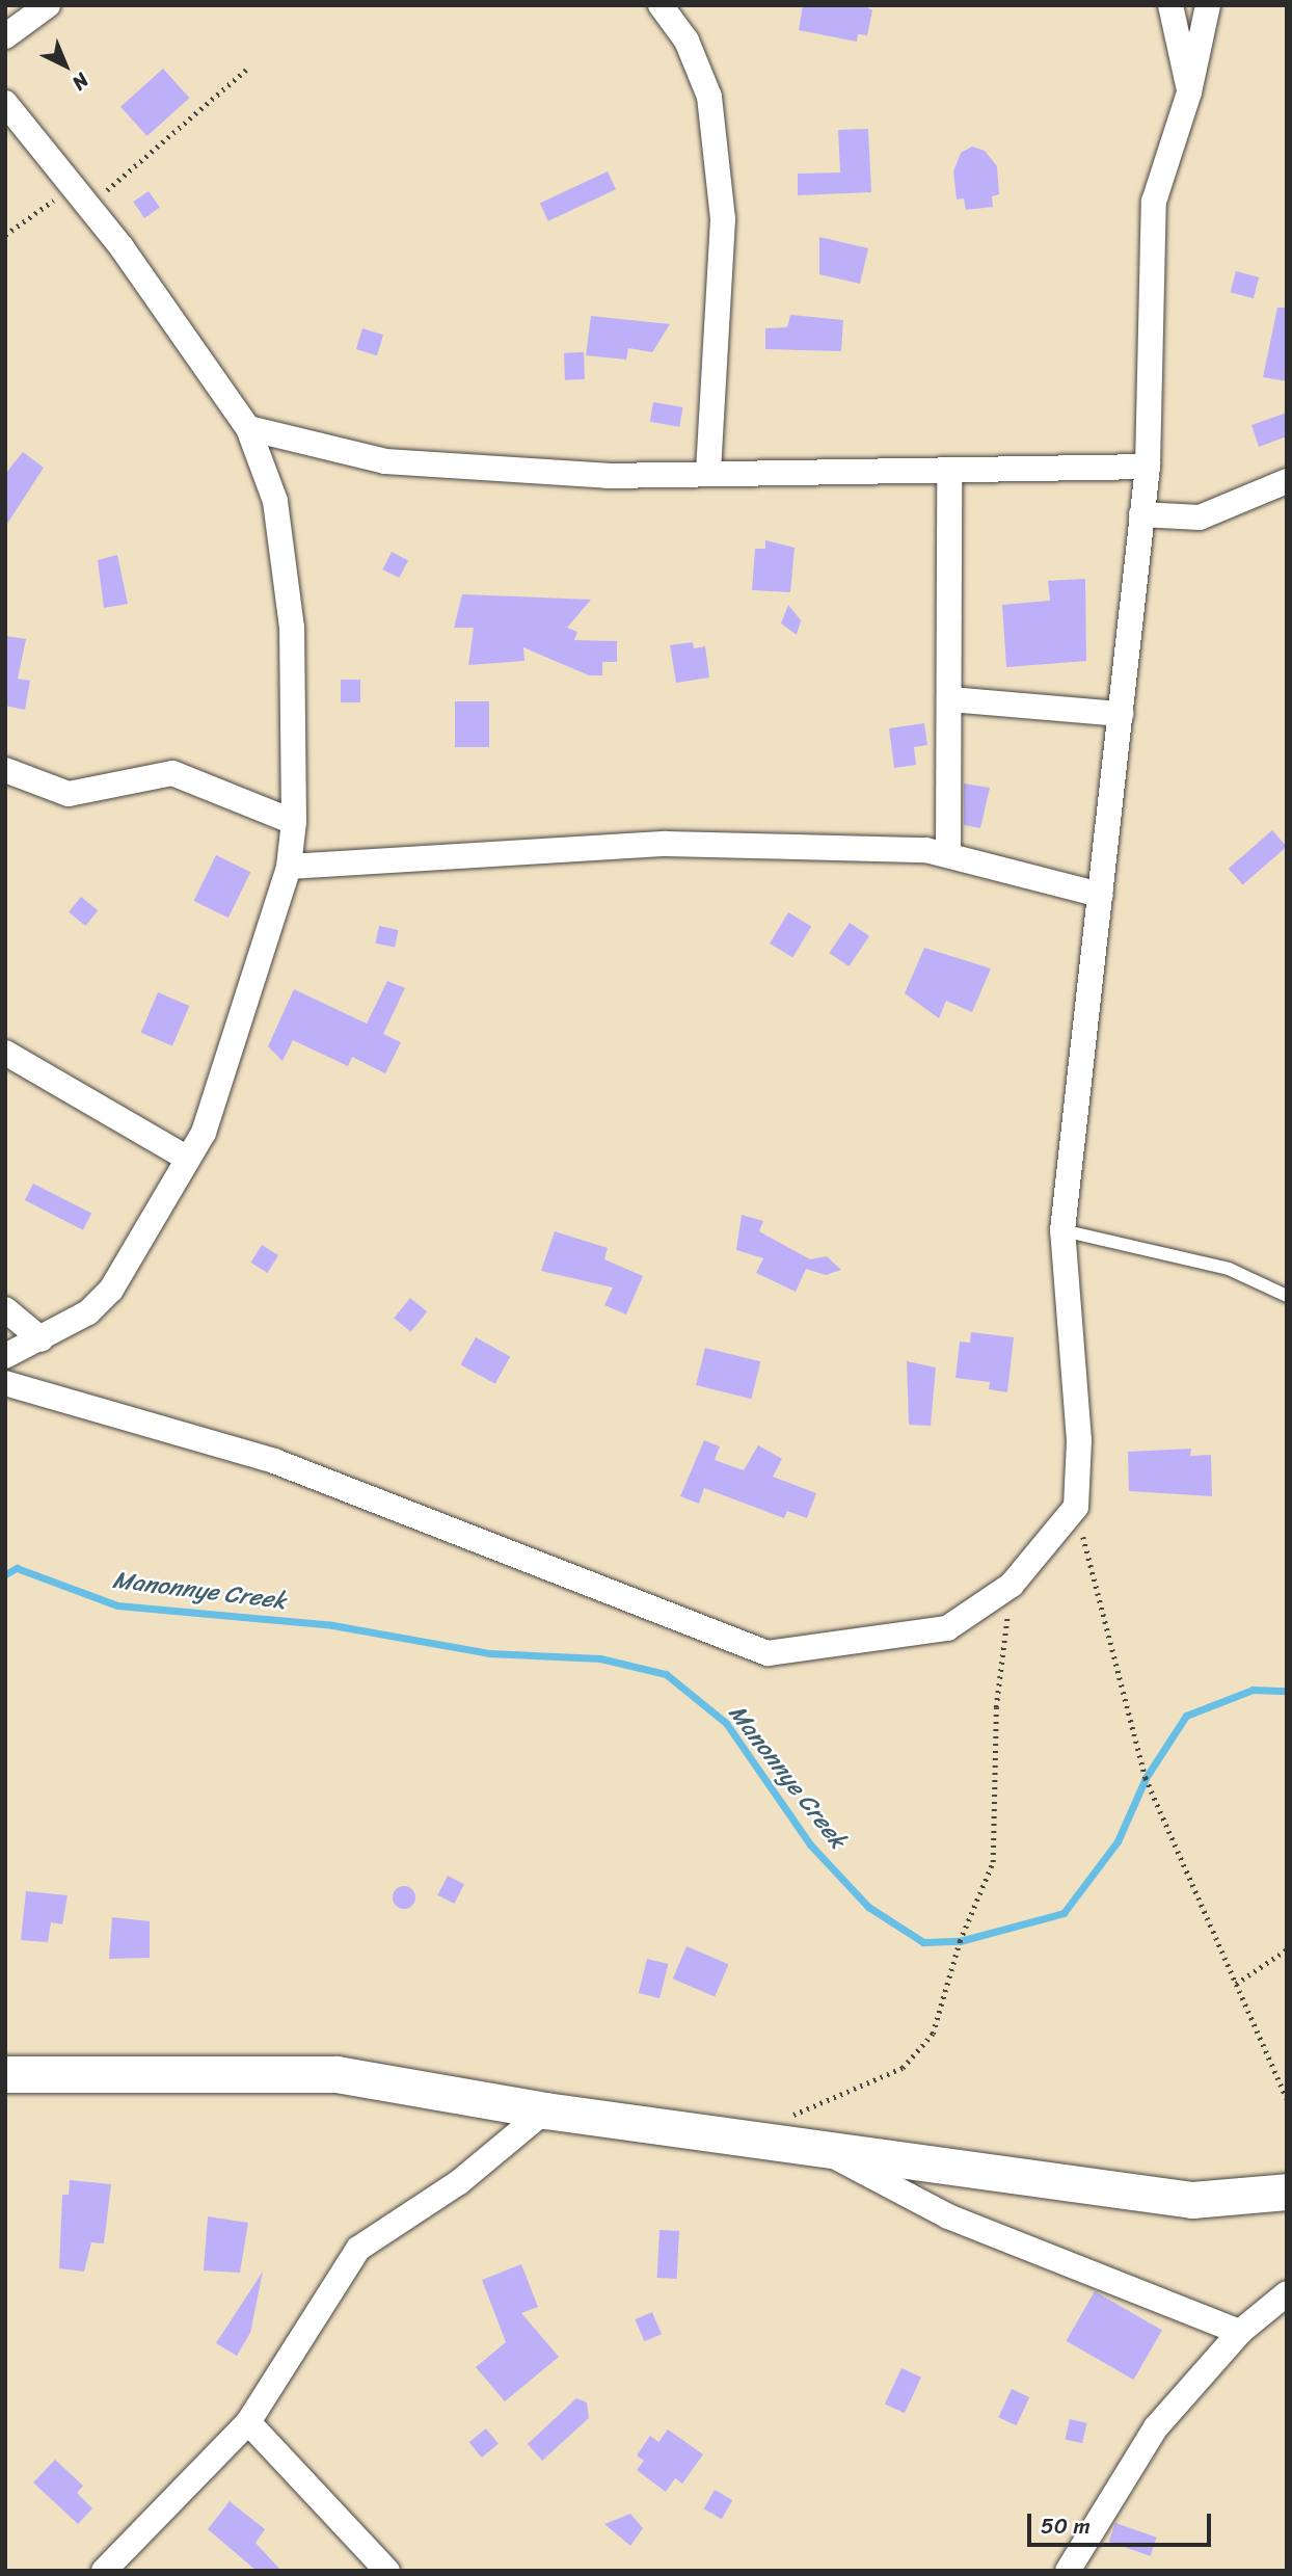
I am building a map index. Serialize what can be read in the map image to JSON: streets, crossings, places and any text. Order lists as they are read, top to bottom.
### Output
{
  "water": ["Manonnye Creek"],
  "scale_bar": "50 m",
  "north": "bottom right"
}
